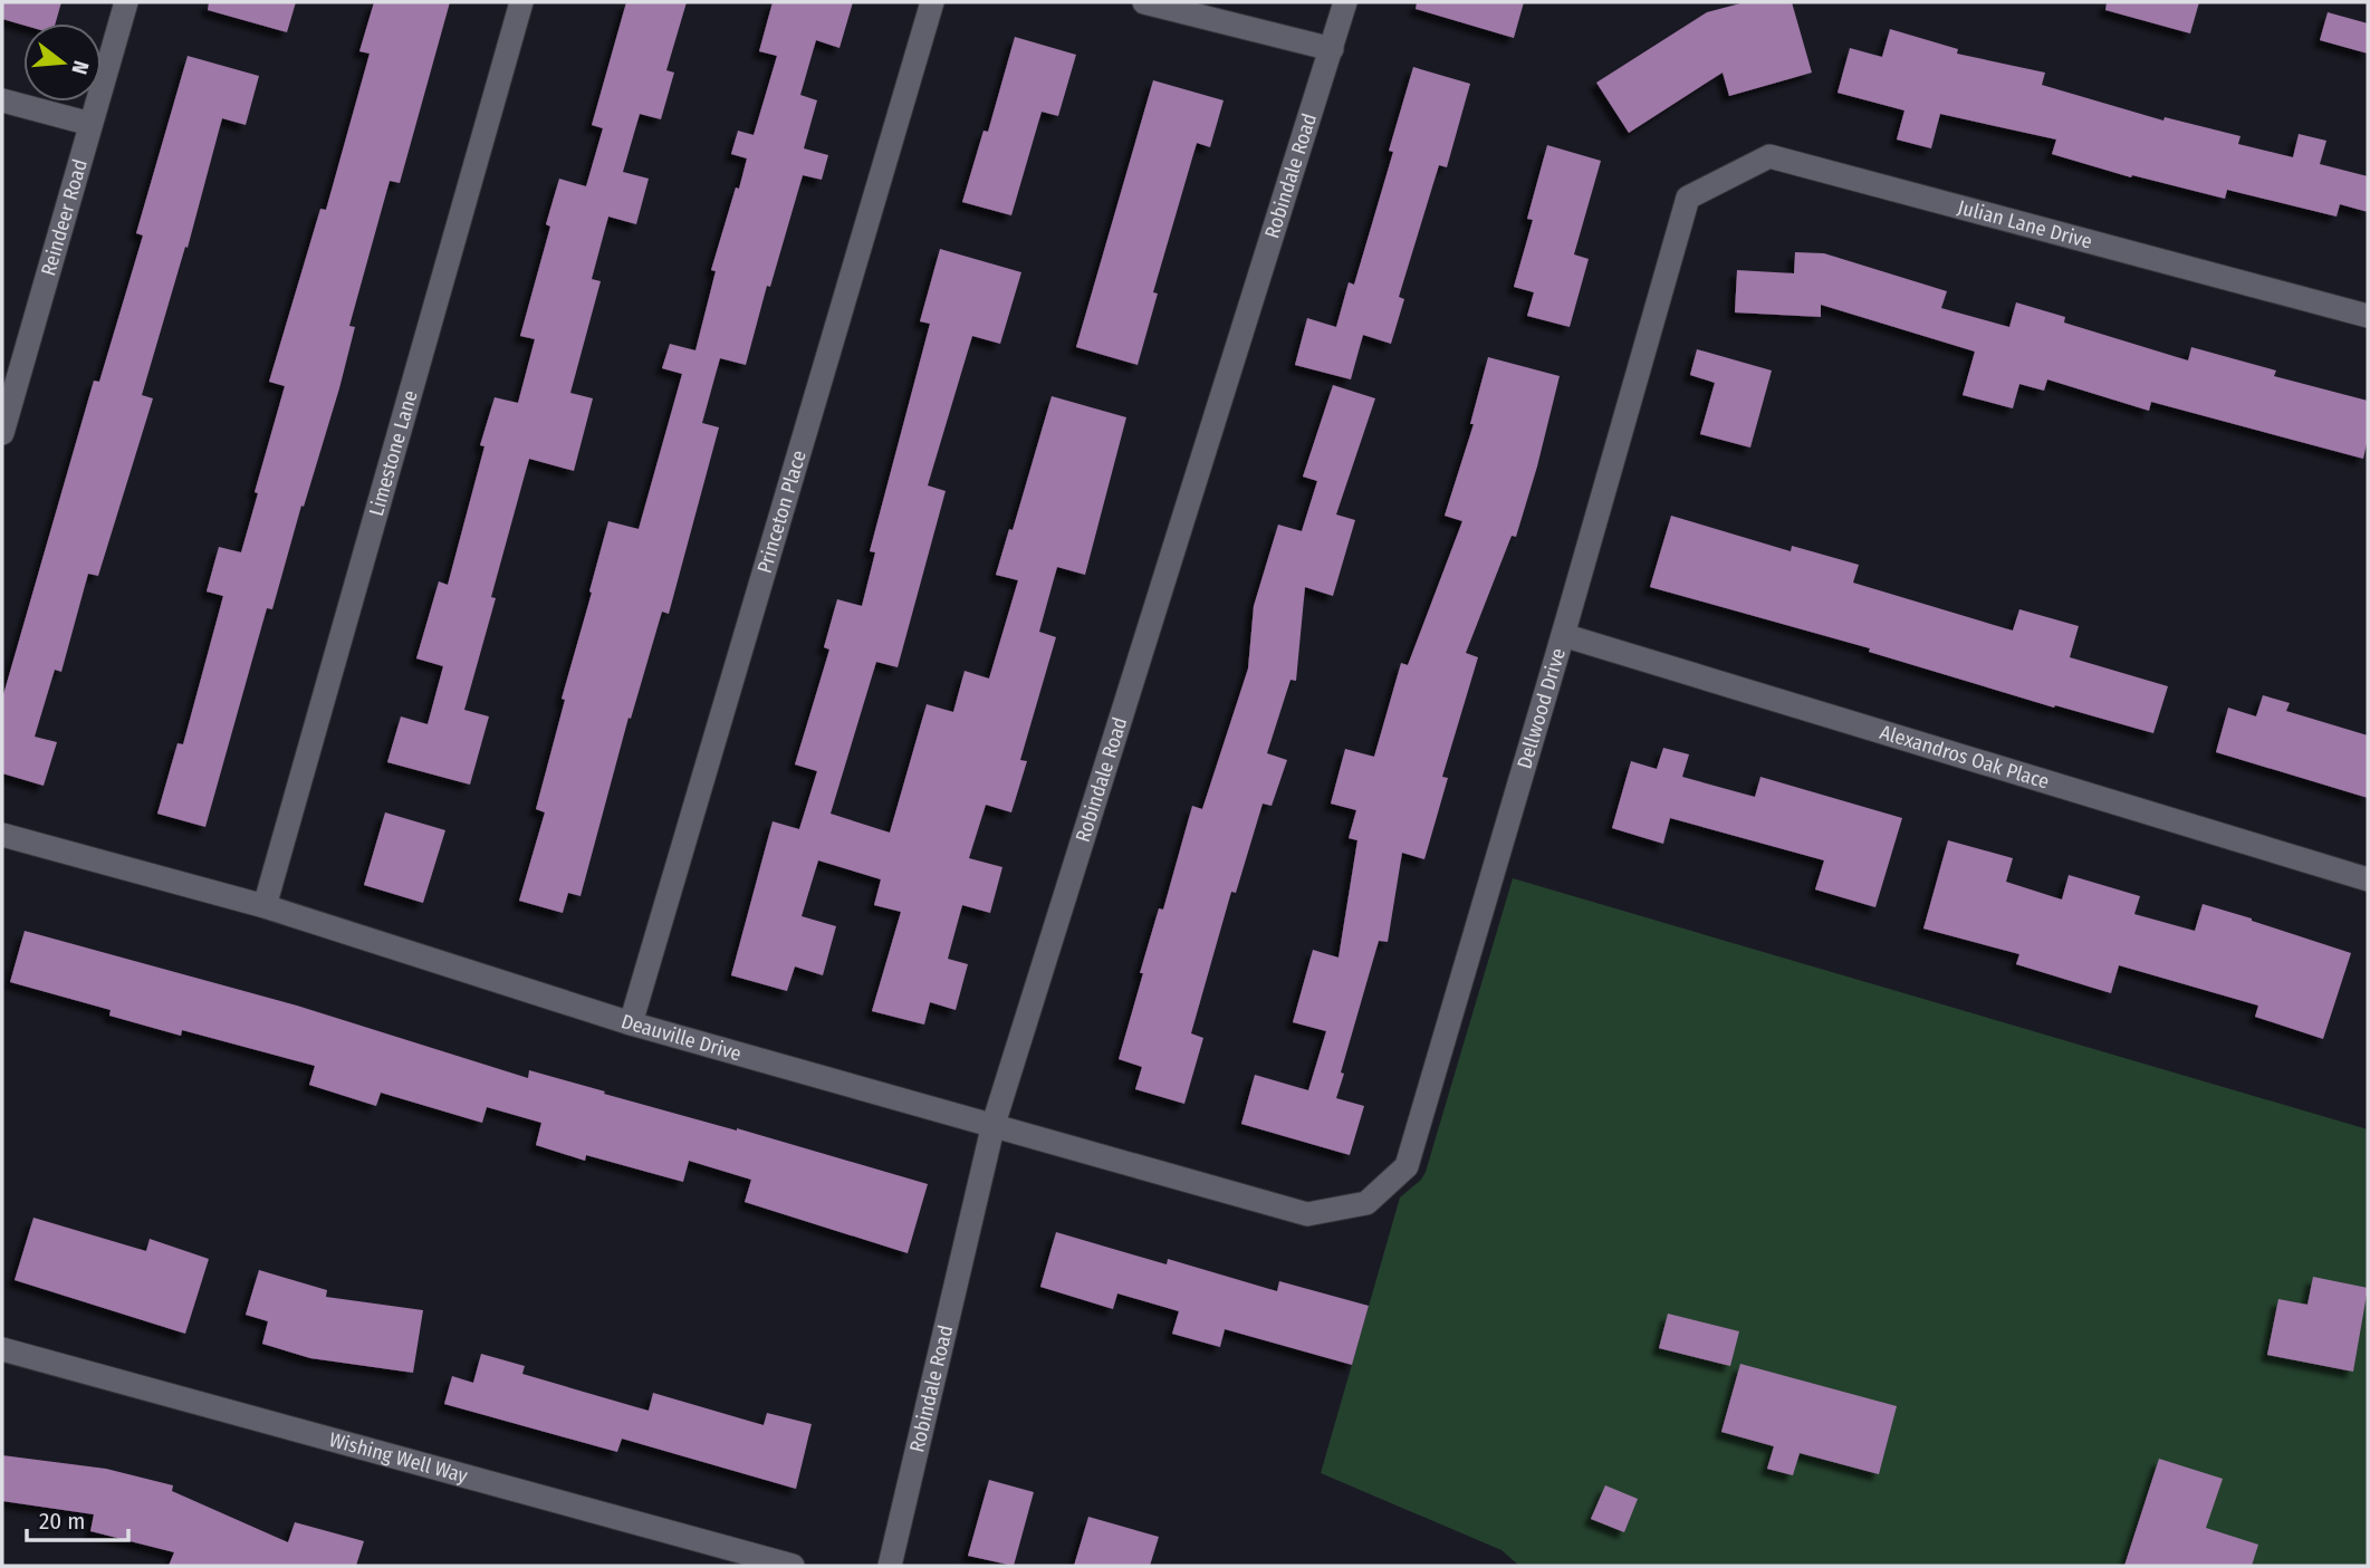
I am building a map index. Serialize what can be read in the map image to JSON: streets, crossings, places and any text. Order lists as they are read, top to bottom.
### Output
{
  "streets": {
    "street": [
      "Robindale Road",
      "Reindeer Road",
      "Julian Lane Drive",
      "Limestone Lane",
      "Princeton Place",
      "Dellwood Drive",
      "Alexandros Oak Place",
      "Deauville Drive",
      "Wishing Well Way"
    ]
  },
  "crossings": [
    ["Robindale Road", "Deauville Drive"],
    ["Julian Lane Drive", "Dellwood Drive"],
    ["Limestone Lane", "Deauville Drive"],
    ["Princeton Place", "Deauville Drive"],
    ["Dellwood Drive", "Alexandros Oak Place"],
    ["Dellwood Drive", "Deauville Drive"]
  ],
  "scale_bar": "20 m",
  "north": "right"
}
